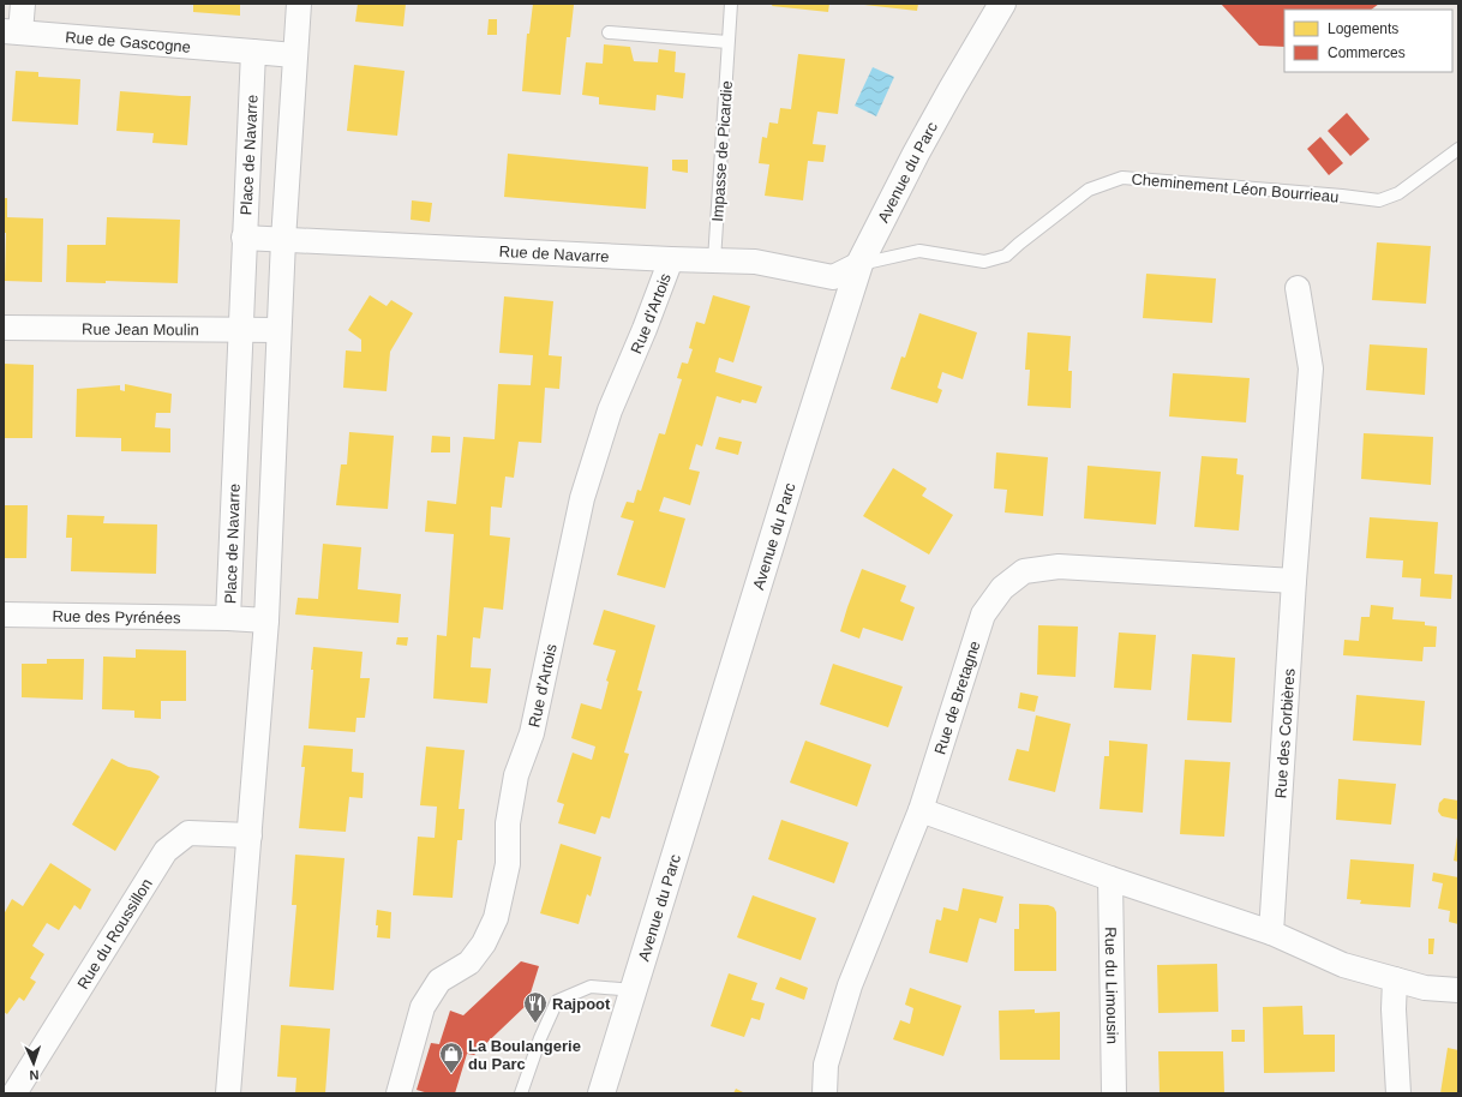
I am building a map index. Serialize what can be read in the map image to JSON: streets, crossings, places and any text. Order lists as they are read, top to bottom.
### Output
{
  "streets": {
    "street": [
      "Rue de Gascogne",
      "Place de Navarre",
      "Avenue du Parc",
      "Rue de Navarre",
      "Rue d'Artois",
      "Rue Jean Moulin",
      "Rue des Pyrénées",
      "Rue de Bretagne",
      "Rue des Corbières",
      "Rue du Roussillon",
      "Rue du Limousin"
    ],
    "lane": ["Impasse de Picardie", "Cheminement Léon Bourrieau"]
  },
  "crossings": [
    ["Rue de Gascogne", "Place de Navarre"],
    ["Impasse de Picardie", "Rue de Navarre"],
    ["Place de Navarre", "Rue de Navarre"],
    ["Place de Navarre", "Rue Jean Moulin"],
    ["Place de Navarre", "Rue des Pyrénées"],
    ["Avenue du Parc", "Cheminement Léon Bourrieau"],
    ["Avenue du Parc", "Rue de Navarre"],
    ["Cheminement Léon Bourrieau", "Rue de Navarre"],
    ["Rue de Navarre", "Rue d'Artois"],
    ["Rue de Bretagne", "Rue des Corbières"]
  ],
  "places": {
    "restaurant": ["Rajpoot"],
    "shop": ["La Boulangerie du Parc"]
  },
  "legend": ["Logements", "Commerces"],
  "north": "bottom"
}
